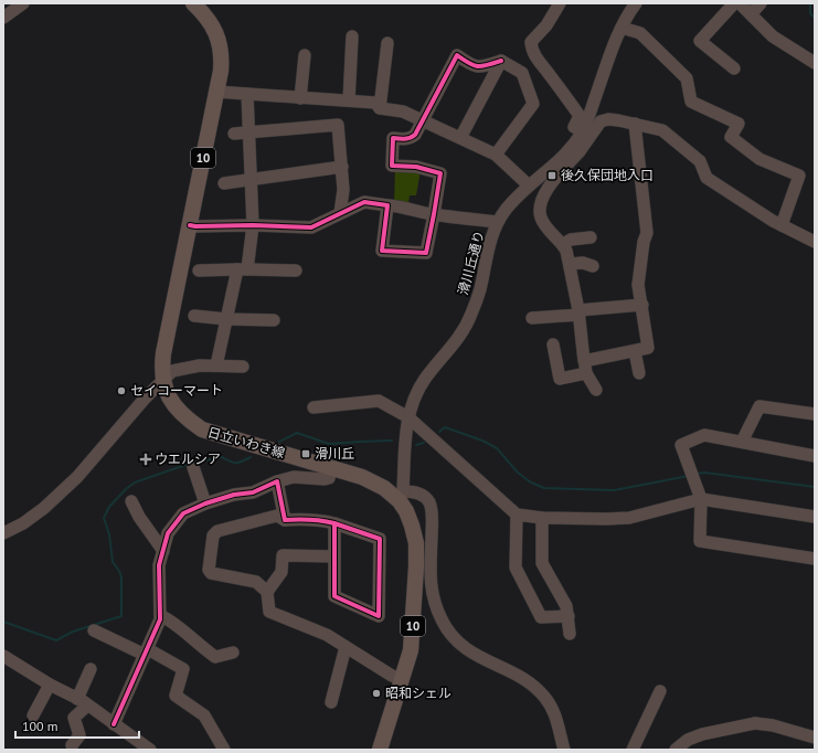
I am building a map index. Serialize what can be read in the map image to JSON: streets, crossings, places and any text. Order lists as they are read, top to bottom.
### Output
{
  "streets": {
    "main road": ["10", "日立いわき線"],
    "street": ["滑川丘通り"]
  },
  "crossings": [
    ["滑川丘通り", "日立いわき線"]
  ],
  "places": {
    "transit": ["後久保団地入口", "滑川丘"],
    "other": ["セイコーマート", "昭和シェル"],
    "health": ["ウエルシア"]
  },
  "scale_bar": "100 m"
}
